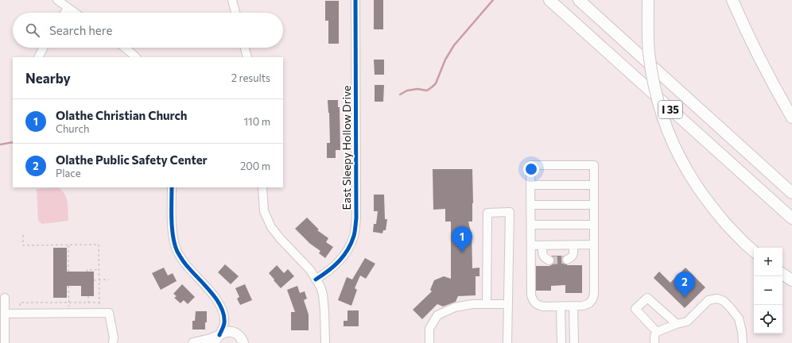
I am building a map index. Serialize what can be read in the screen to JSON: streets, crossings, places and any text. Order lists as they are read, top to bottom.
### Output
{
  "streets": {
    "highway": ["I 35"],
    "street": ["East Sleepy Hollow Drive"]
  },
  "page": {
    "search": "Search here",
    "heading": ["Nearby", "2 results"],
    "list": [
      {
        "mark": "1",
        "name": "Olathe Christian Church",
        "note": "Church",
        "value": "110 m"
      },
      {
        "mark": "2",
        "name": "Olathe Public Safety Center",
        "note": "Place",
        "value": "200 m"
      }
    ],
    "pins": ["1", "2"],
    "map_buttons": ["+", "−"]
  }
}
